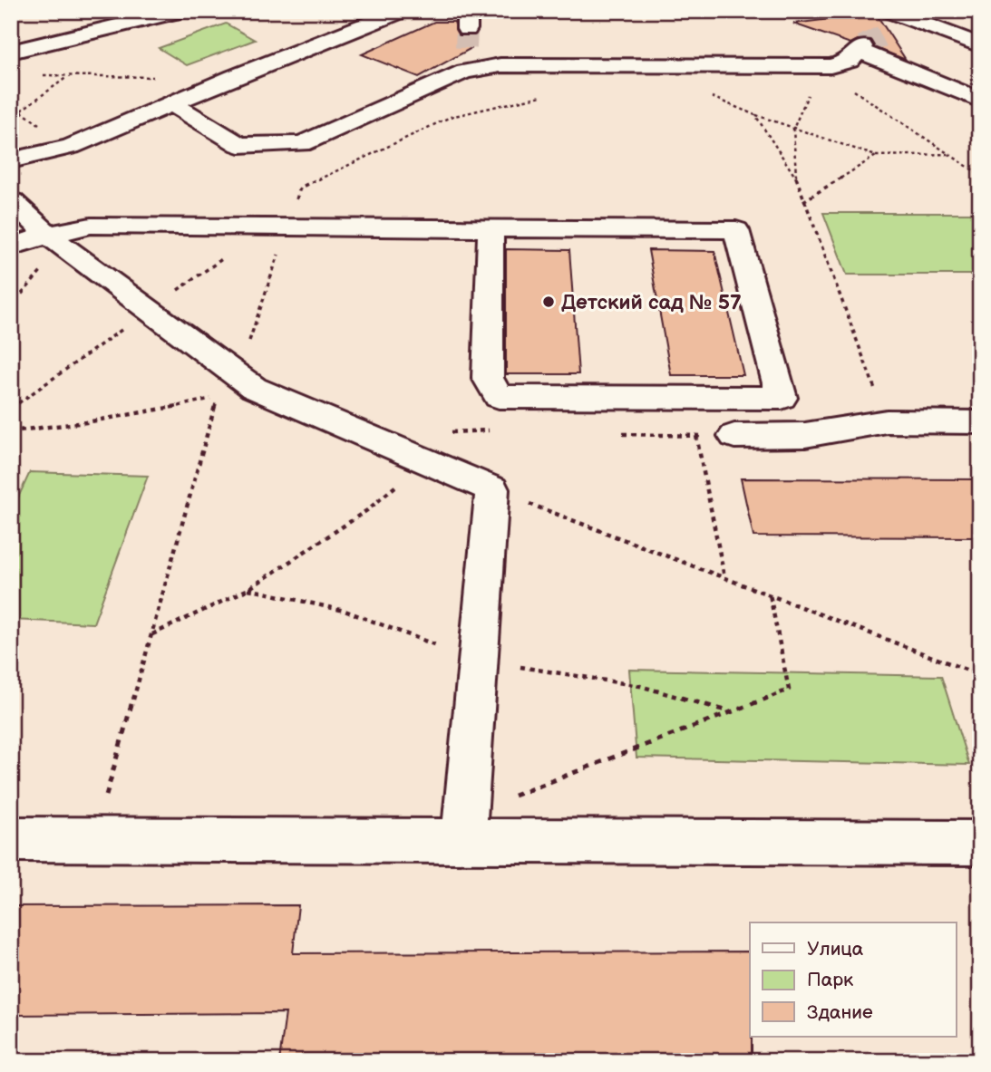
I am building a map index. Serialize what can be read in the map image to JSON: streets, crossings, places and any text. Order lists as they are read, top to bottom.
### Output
{
  "places": ["Детский сад № 57"],
  "legend": ["Улица", "Парк", "Здание"]
}
